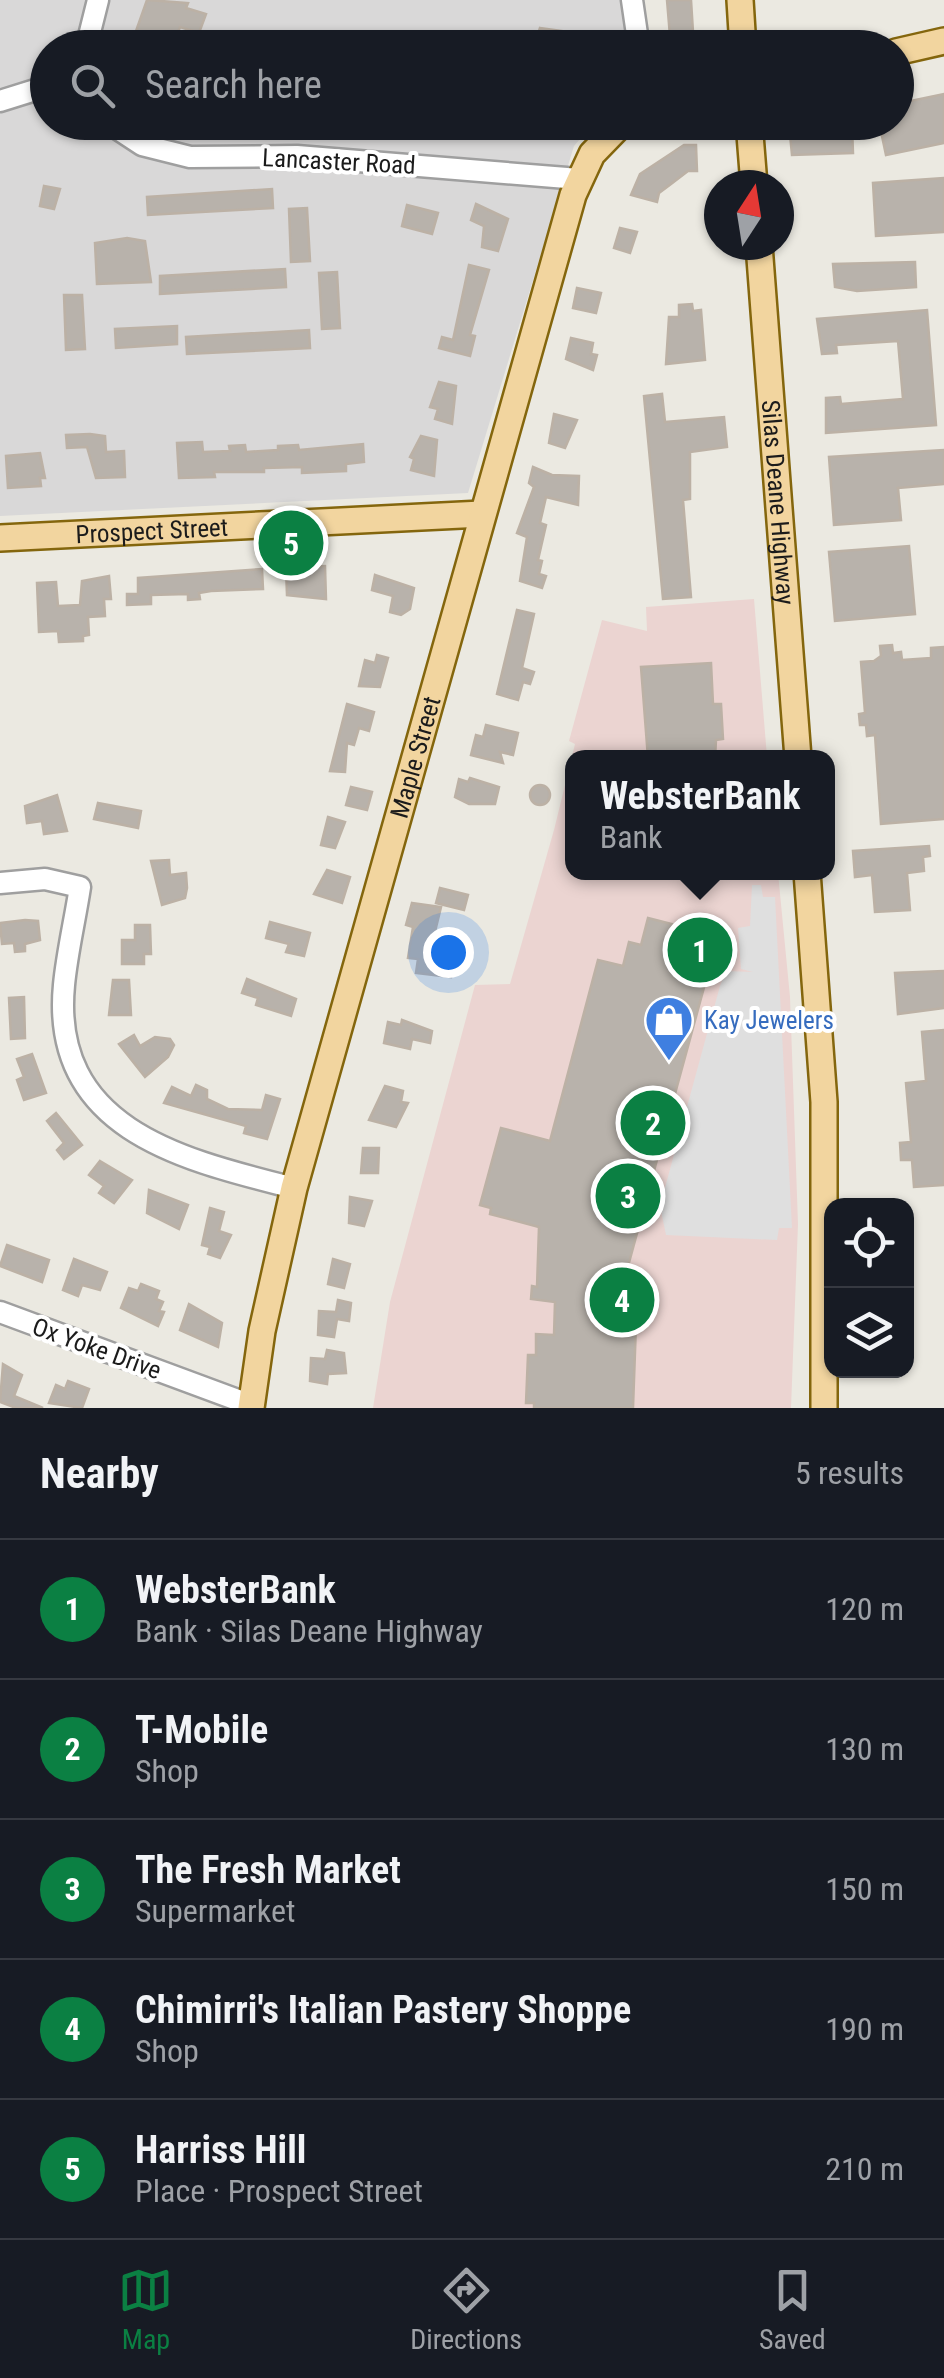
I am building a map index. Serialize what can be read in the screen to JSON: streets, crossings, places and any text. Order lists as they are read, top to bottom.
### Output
{
  "streets": {
    "main road": ["Silas Deane Highway", "Prospect Street", "Maple Street"],
    "street": ["Lancaster Road", "Ox Yoke Drive"]
  },
  "crossings": [
    ["Lancaster Road", "Maple Street"],
    ["Prospect Street", "Maple Street"],
    ["Maple Street", "Ox Yoke Drive"]
  ],
  "places": {
    "shop": ["Kay Jewelers"]
  },
  "north": "top",
  "page": {
    "search": "Search here",
    "pins": [
      "5",
      "1",
      "2",
      "3",
      "4"
    ],
    "popup": ["WebsterBank", "Bank"],
    "heading": ["Nearby", "5 results"],
    "list": [
      {
        "mark": "1",
        "name": "WebsterBank",
        "note": "Bank · Silas Deane Highway",
        "value": "120 m"
      },
      {
        "mark": "2",
        "name": "T-Mobile",
        "note": "Shop",
        "value": "130 m"
      },
      {
        "mark": "3",
        "name": "The Fresh Market",
        "note": "Supermarket",
        "value": "150 m"
      },
      {
        "mark": "4",
        "name": "Chimirri's Italian Pastery Shoppe",
        "note": "Shop",
        "value": "190 m"
      },
      {
        "mark": "5",
        "name": "Harriss Hill",
        "note": "Place · Prospect Street",
        "value": "210 m"
      }
    ],
    "nav": ["Map", "Directions", "Saved"]
  }
}
